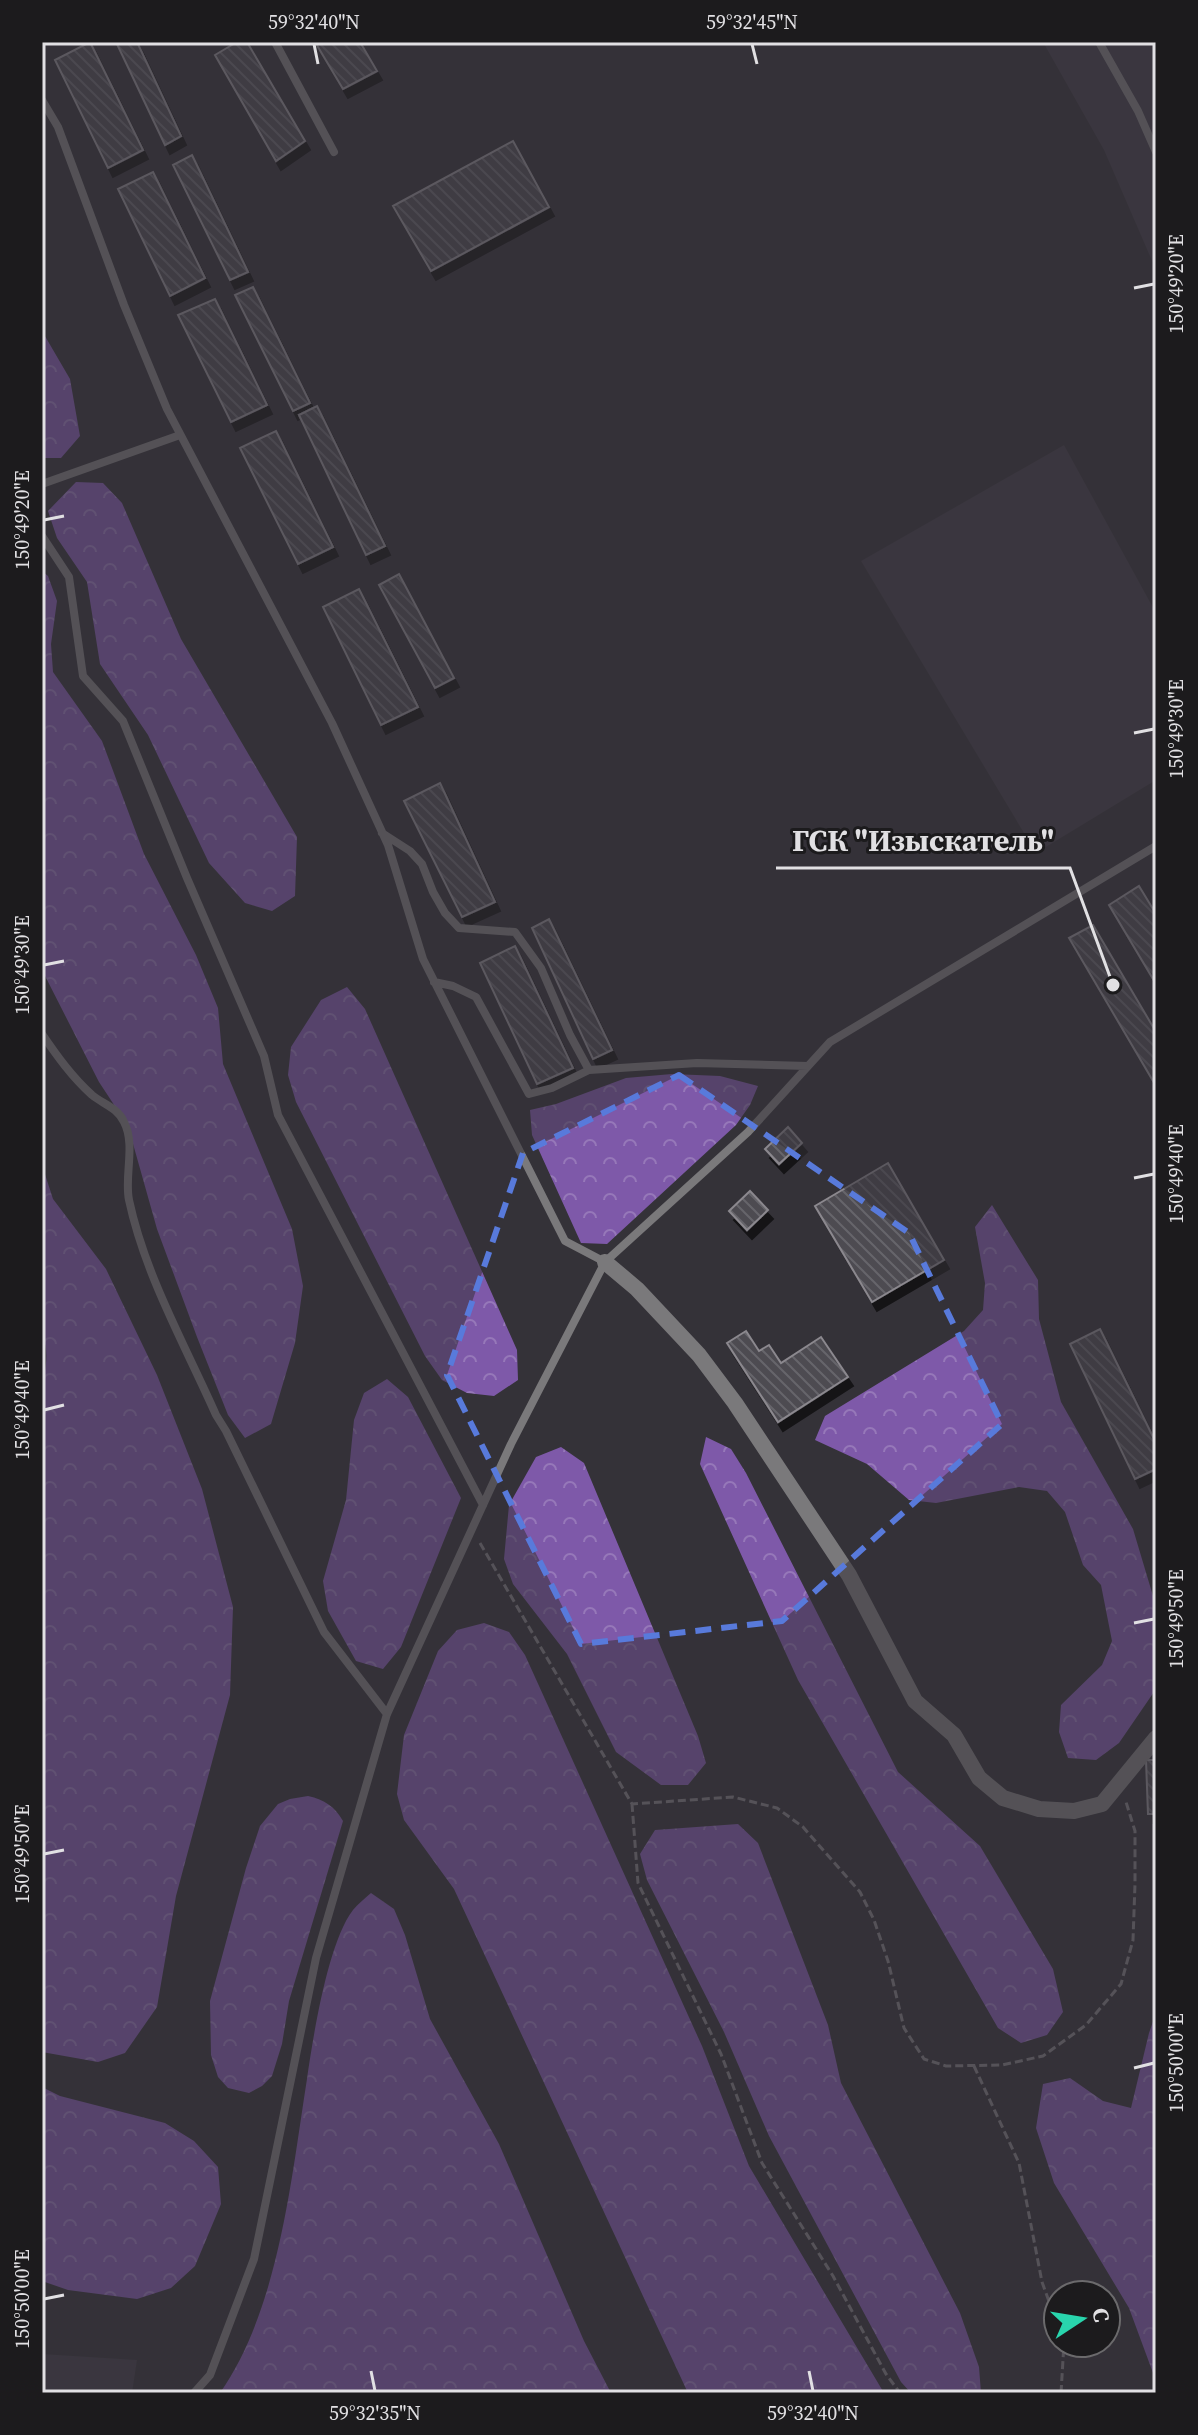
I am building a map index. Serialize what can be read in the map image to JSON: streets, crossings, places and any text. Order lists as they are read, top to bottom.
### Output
{
  "places": ["ГСК \"Изыскатель\""],
  "north": "right",
  "coordinates": [
    "59°32'40\"N",
    "59°32'45\"N",
    "150°49'20\"E",
    "150°49'30\"E",
    "150°49'40\"E",
    "150°49'50\"E",
    "150°50'00\"E",
    "59°32'35\"N"
  ]
}
